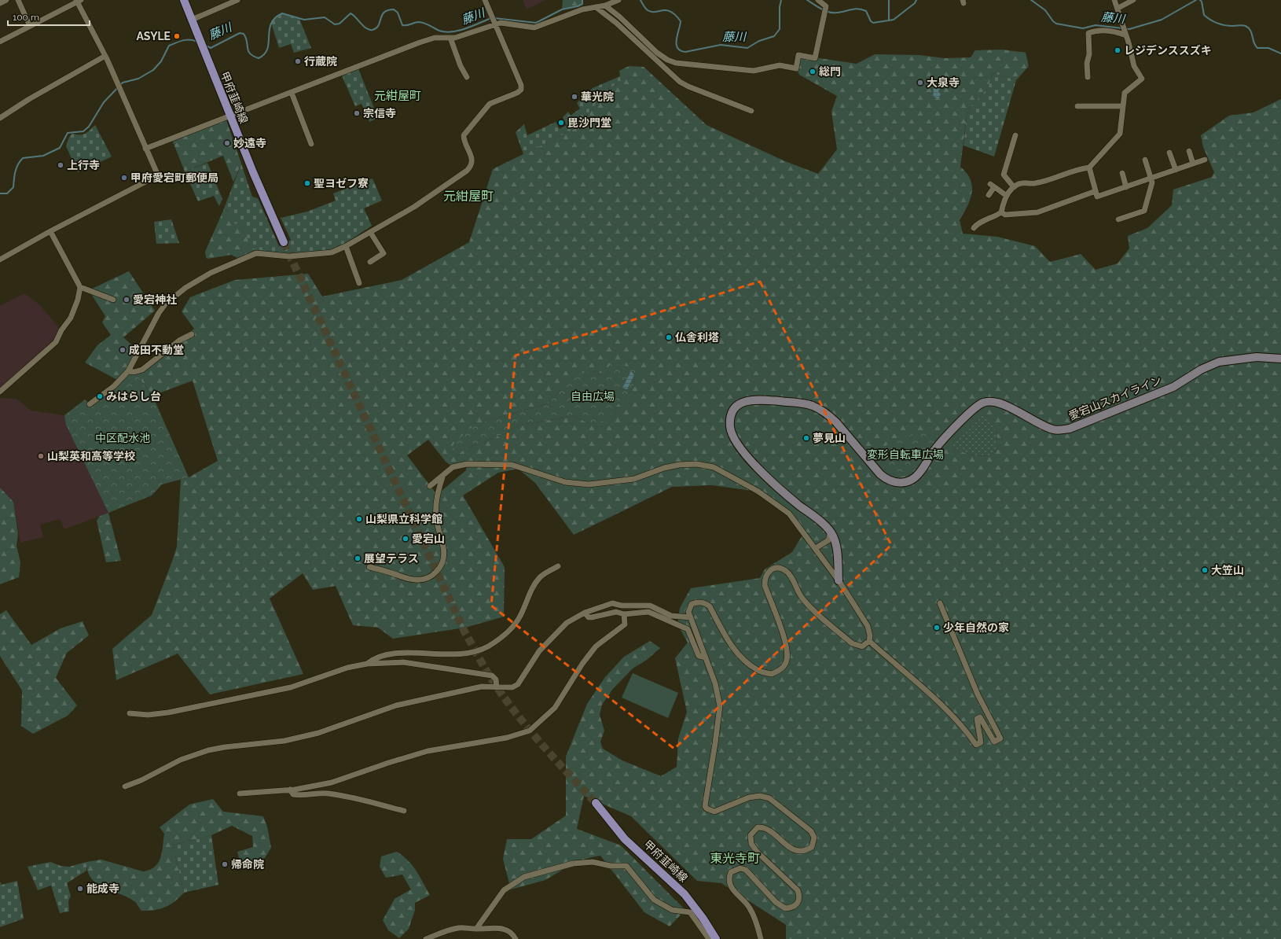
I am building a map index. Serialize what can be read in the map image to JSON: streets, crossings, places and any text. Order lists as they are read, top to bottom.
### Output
{
  "streets": {
    "main road": ["甲府韮崎線", "愛宕山スカイライン"]
  },
  "districts": ["元紺屋町", "元紺屋町", "東光寺町"],
  "water": ["藤川"],
  "parks": ["自由広場", "中区配水池", "変形自転車広場"],
  "places": [
    "ASYLE",
    "レジデンススズキ",
    "行蔵院",
    "総門",
    "大泉寺",
    "華光院",
    "宗信寺",
    "毘沙門堂",
    "妙遠寺",
    "上行寺",
    "甲府愛宕町郵便局",
    "聖ヨゼフ寮",
    "愛宕神社",
    "仏舎利塔",
    "成田不動堂",
    "みはらし台",
    "夢見山",
    "山梨英和高等学校",
    "山梨県立科学館",
    "愛宕山",
    "展望テラス",
    "大笠山",
    "少年自然の家",
    "帰命院",
    "能成寺"
  ],
  "scale_bar": "100 m"
}
